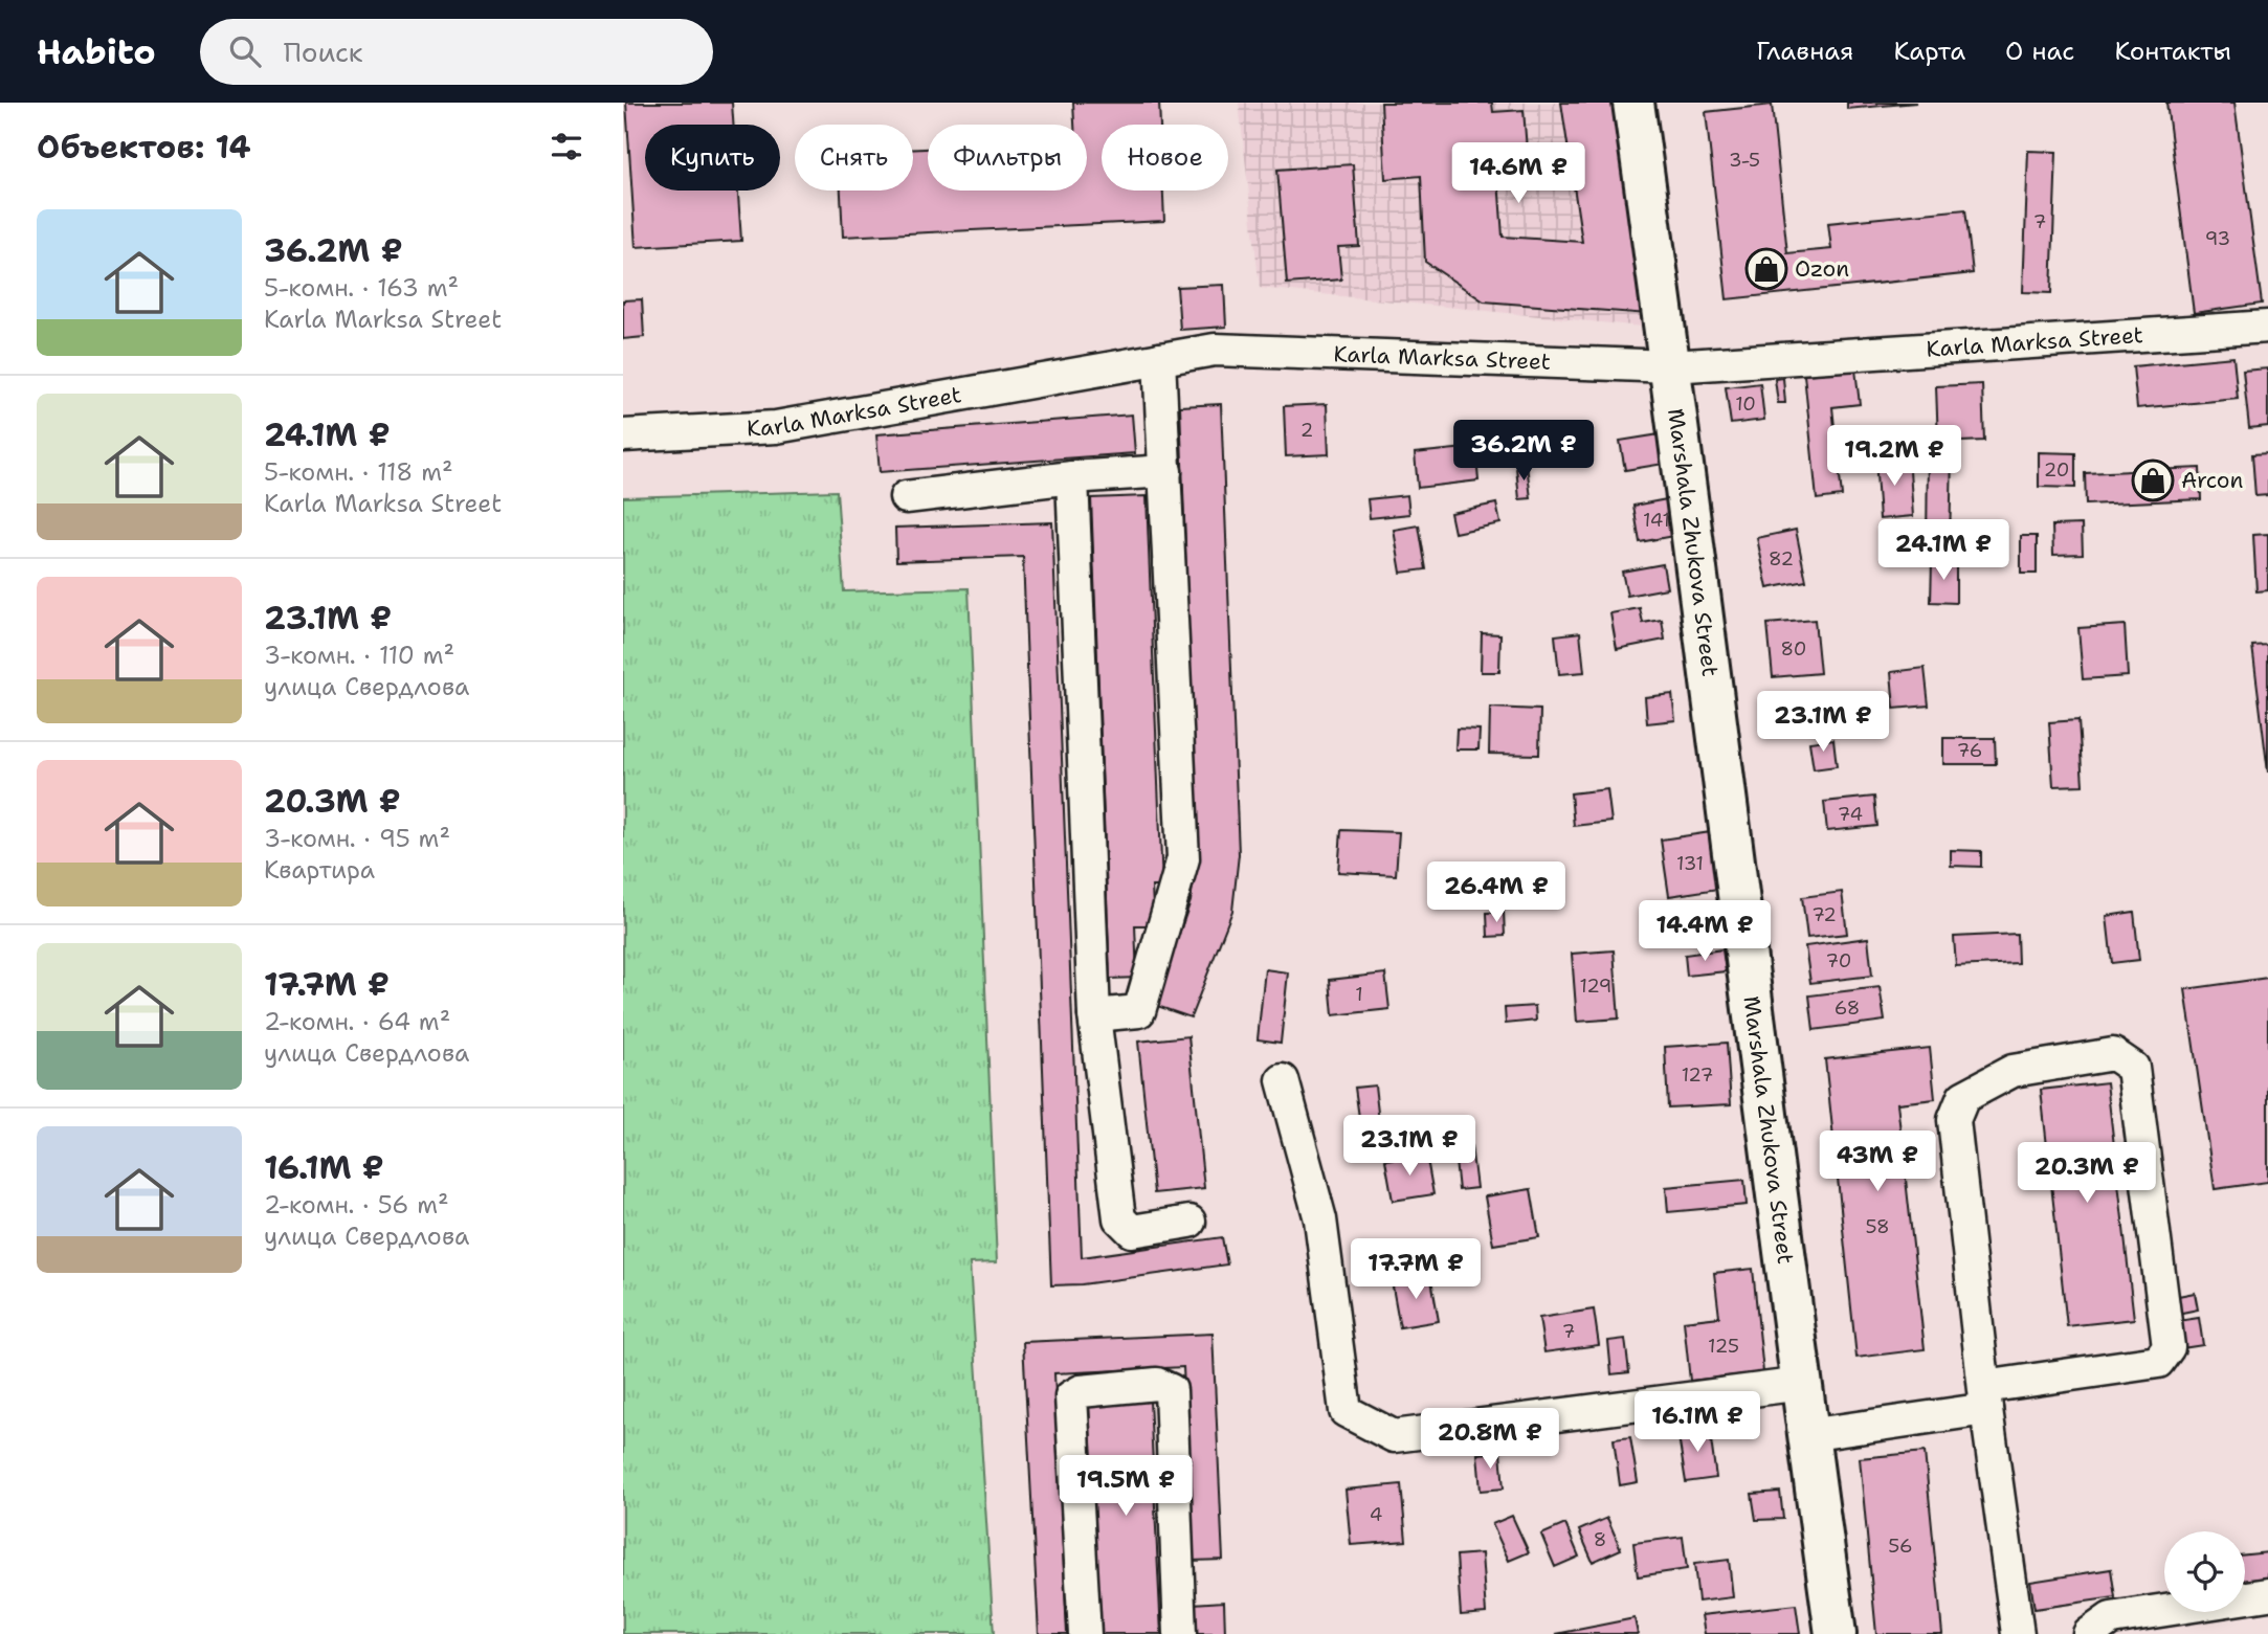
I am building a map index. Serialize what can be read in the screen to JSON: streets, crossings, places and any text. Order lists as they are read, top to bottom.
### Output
{
  "streets": {
    "main road": ["Marshala Zhukova Street"],
    "street": ["Karla Marksa Street"]
  },
  "crossings": [
    ["Karla Marksa Street", "Marshala Zhukova Street"]
  ],
  "places": {
    "shop": ["Ozon", "Arcon"]
  },
  "house_numbers": [
    "3-5",
    "7",
    "93",
    "10",
    "2",
    "20",
    "141",
    "82",
    "80",
    "76",
    "74",
    "131",
    "72",
    "70",
    "129",
    "1",
    "68",
    "127",
    "58",
    "7",
    "125",
    "4",
    "8",
    "56"
  ],
  "page": {
    "header": "Habito",
    "search": "Поиск",
    "nav": [
      "Главная",
      "Карта",
      "О нас",
      "Контакты"
    ],
    "heading": "Объектов: 14",
    "chip": [
      "Купить",
      "Снять",
      "Фильтры",
      "Новое"
    ],
    "price": [
      "14.6M ₽",
      "36.2M ₽",
      "19.2M ₽",
      "24.1M ₽",
      "23.1M ₽",
      "26.4M ₽",
      "14.4M ₽",
      "23.1M ₽",
      "43M ₽",
      "20.3M ₽",
      "17.7M ₽",
      "16.1M ₽",
      "20.8M ₽",
      "19.5M ₽"
    ],
    "list": [
      {
        "name": "36.2M ₽",
        "note": "5-комн. · 163 m² · Karla Marksa Street"
      },
      {
        "name": "24.1M ₽",
        "note": "5-комн. · 118 m² · Karla Marksa Street"
      },
      {
        "name": "23.1M ₽",
        "note": "3-комн. · 110 m² · улица Свердлова"
      },
      {
        "name": "20.3M ₽",
        "note": "3-комн. · 95 m² · Квартира"
      },
      {
        "name": "17.7M ₽",
        "note": "2-комн. · 64 m² · улица Свердлова"
      },
      {
        "name": "16.1M ₽",
        "note": "2-комн. · 56 m² · улица Свердлова"
      }
    ]
  }
}
